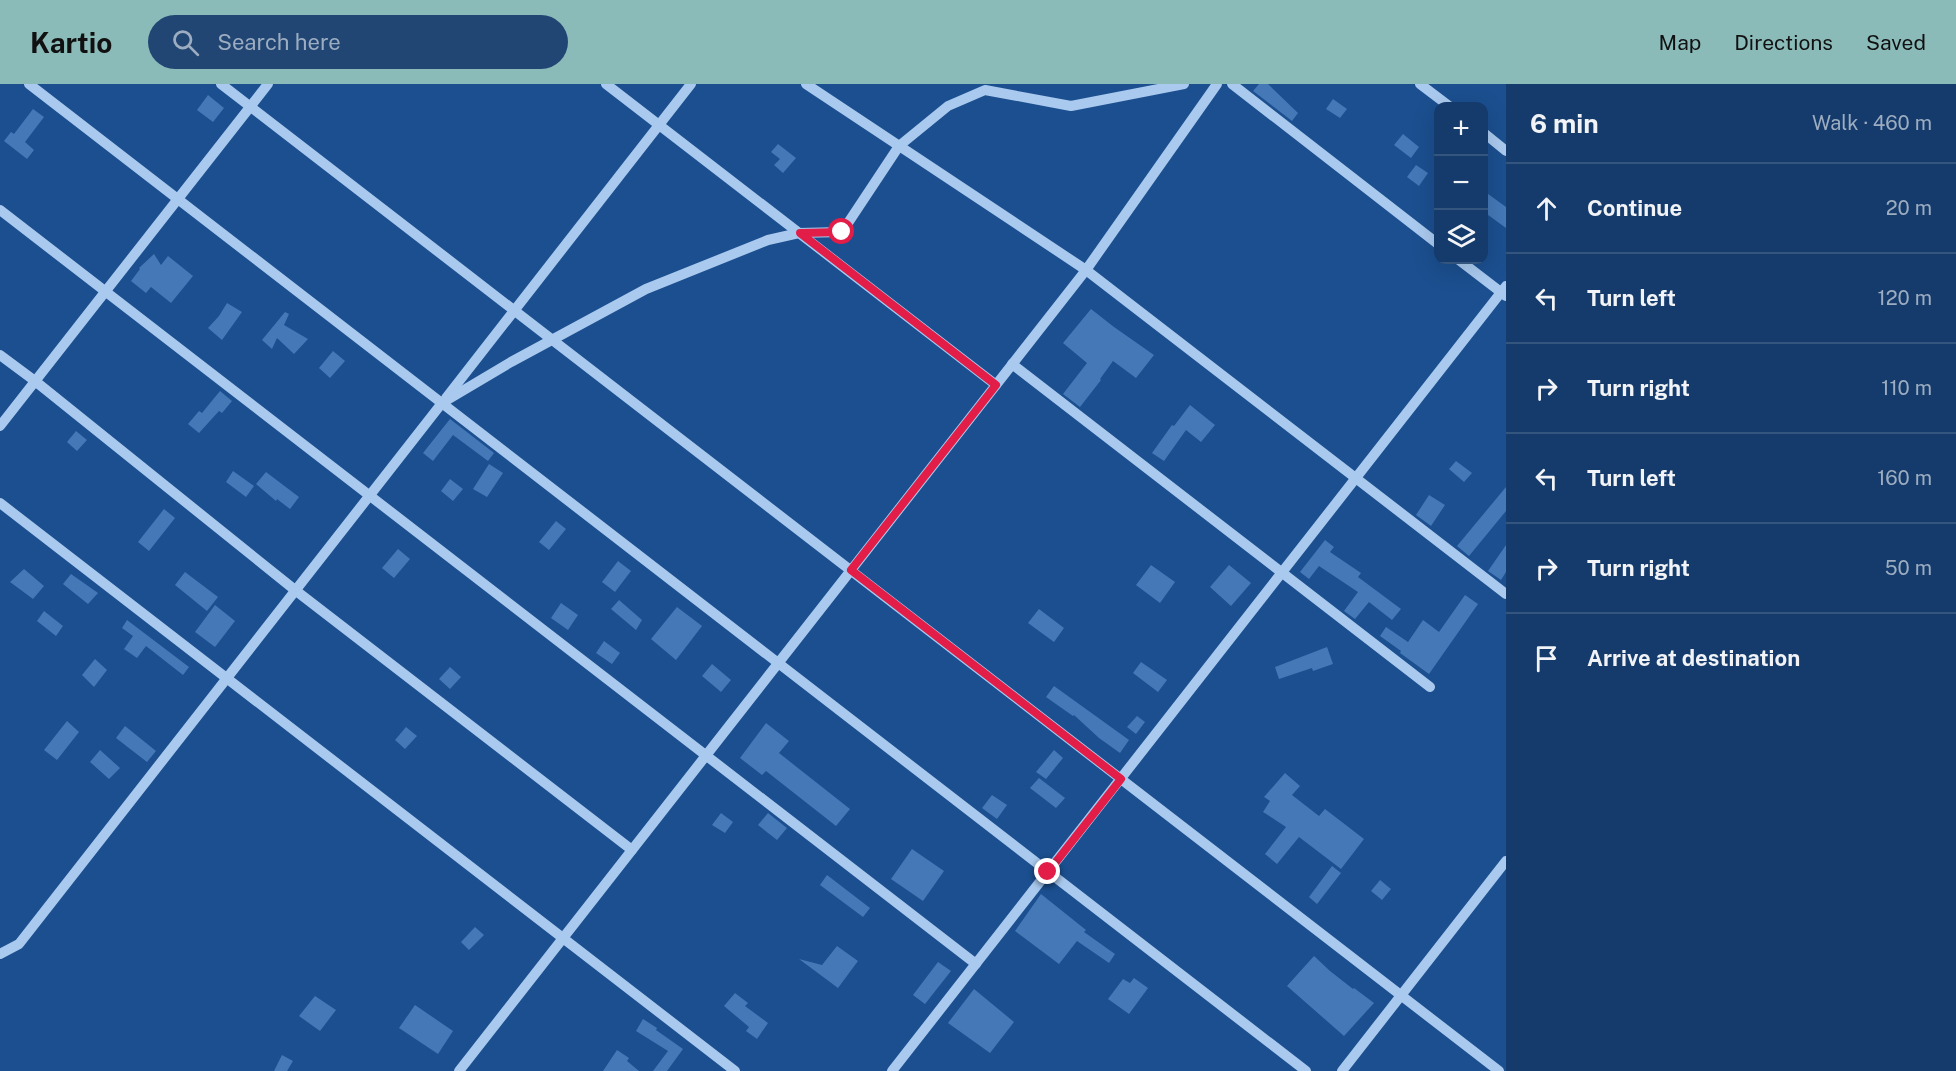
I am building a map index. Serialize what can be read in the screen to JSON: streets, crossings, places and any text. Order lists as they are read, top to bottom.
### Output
{
  "page": {
    "header": "Kartio",
    "search": "Search here",
    "nav": ["Map", "Directions", "Saved"],
    "heading": ["6 min", "Walk · 460 m"],
    "map_buttons": ["+", "−"],
    "list": [
      ["Continue", "20 m"],
      ["Turn left", "120 m"],
      ["Turn right", "110 m"],
      ["Turn left", "160 m"],
      ["Turn right", "50 m"],
      "Arrive at destination"
    ]
  }
}
